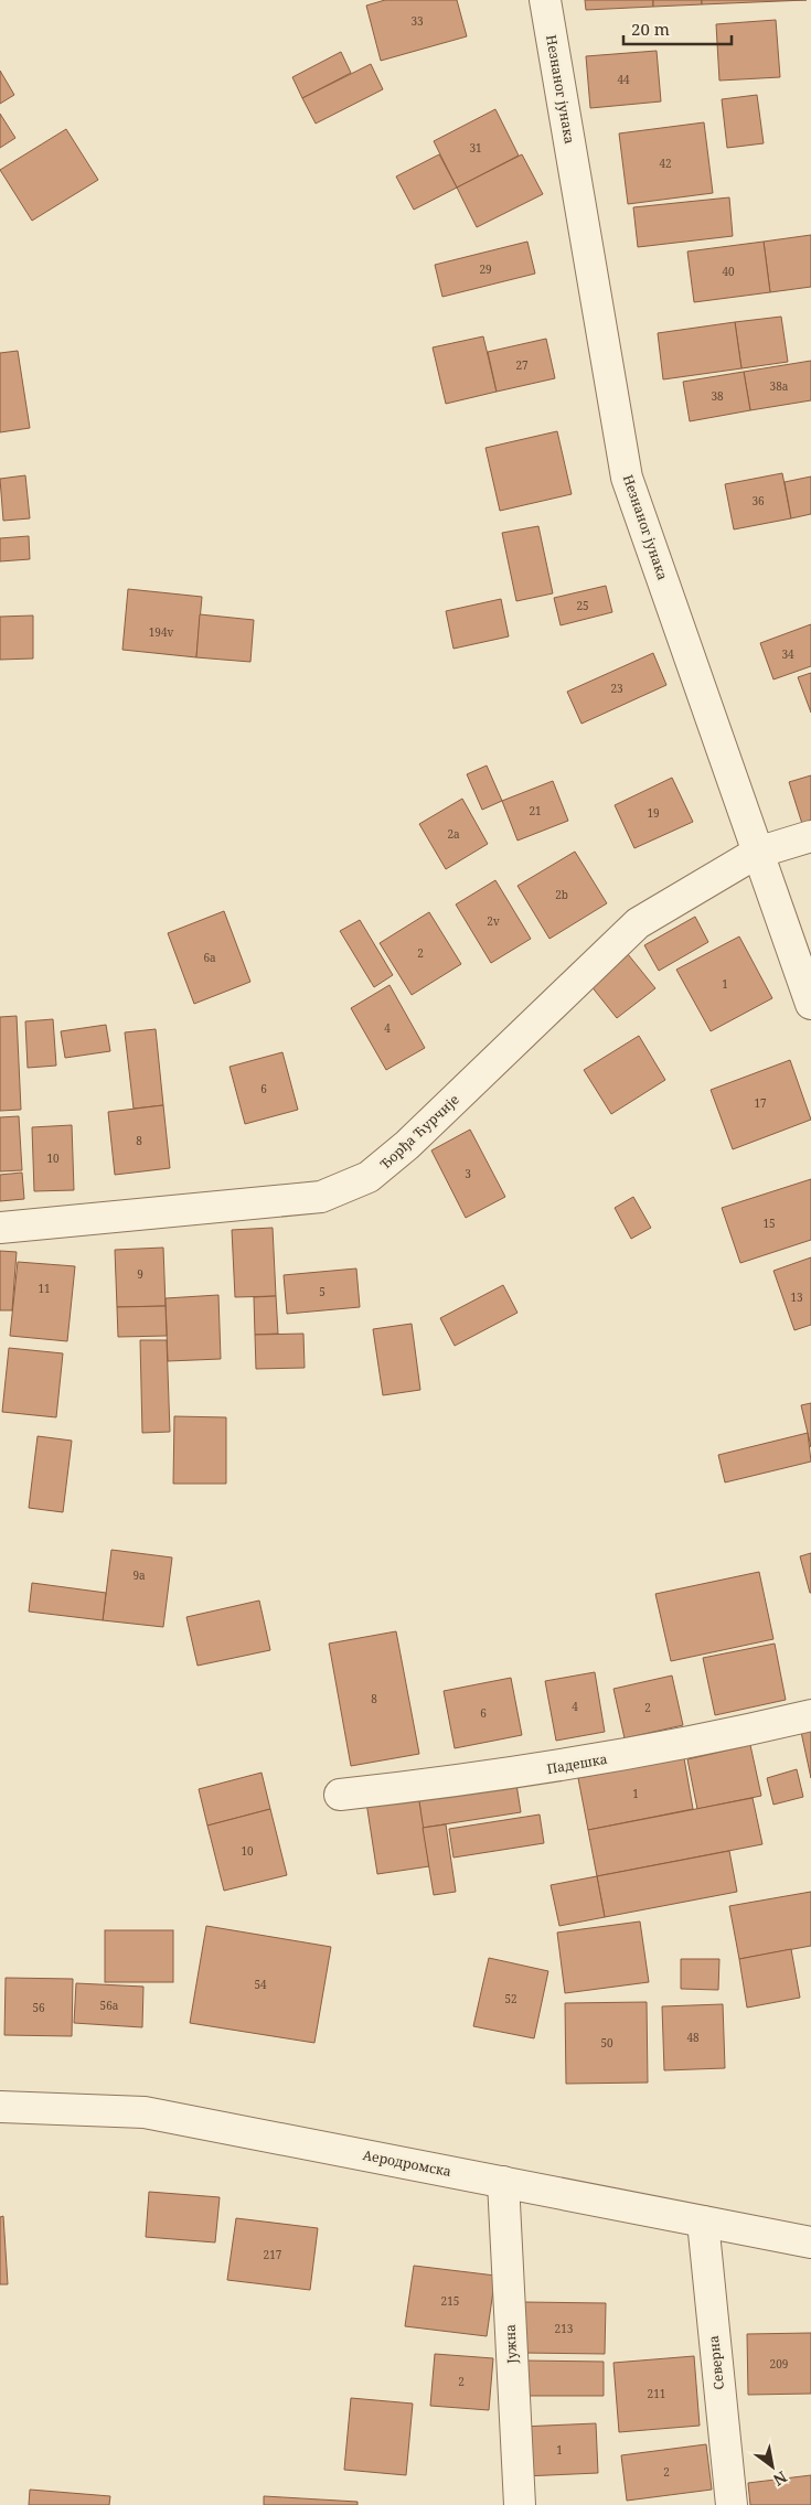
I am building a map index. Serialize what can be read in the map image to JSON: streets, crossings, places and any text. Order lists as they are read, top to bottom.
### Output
{
  "streets": {
    "street": [
      "Незнаног јунака",
      "Ђорђа Ћурчије",
      "Падешка",
      "Аеродромска",
      "Јужна",
      "Северна"
    ]
  },
  "crossings": [
    ["Незнаног јунака", "Ђорђа Ћурчије"],
    ["Аеродромска", "Јужна"],
    ["Аеродромска", "Северна"]
  ],
  "house_numbers": [
    "33",
    "44",
    "31",
    "42",
    "29",
    "40",
    "27",
    "38a",
    "38",
    "36",
    "25",
    "194v",
    "34",
    "23",
    "21",
    "19",
    "2a",
    "2b",
    "2v",
    "2",
    "6a",
    "1",
    "4",
    "6",
    "17",
    "8",
    "10",
    "3",
    "15",
    "9",
    "11",
    "5",
    "13",
    "9a",
    "8",
    "4",
    "2",
    "6",
    "1",
    "10",
    "54",
    "52",
    "56a",
    "56",
    "48",
    "50",
    "217",
    "215",
    "213",
    "209",
    "2",
    "211",
    "1",
    "2"
  ],
  "scale_bar": "20 m",
  "north": "bottom right"
}
